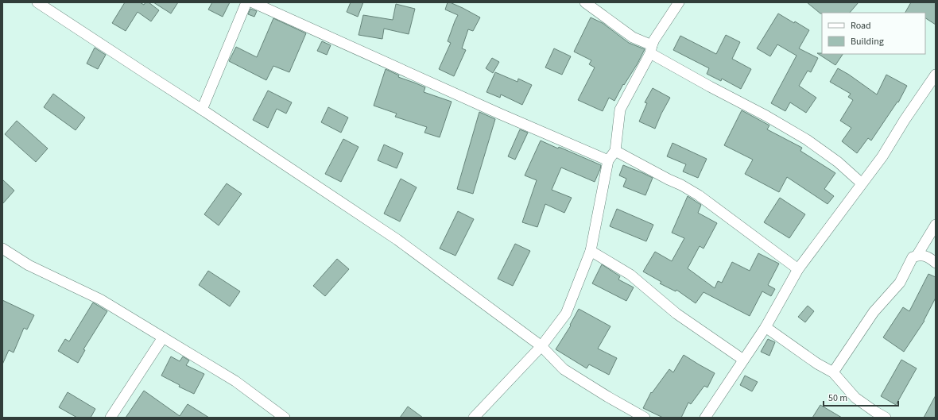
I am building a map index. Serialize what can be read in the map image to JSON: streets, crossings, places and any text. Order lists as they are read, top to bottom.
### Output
{
  "legend": ["Road", "Building"],
  "scale_bar": "50 m"
}
